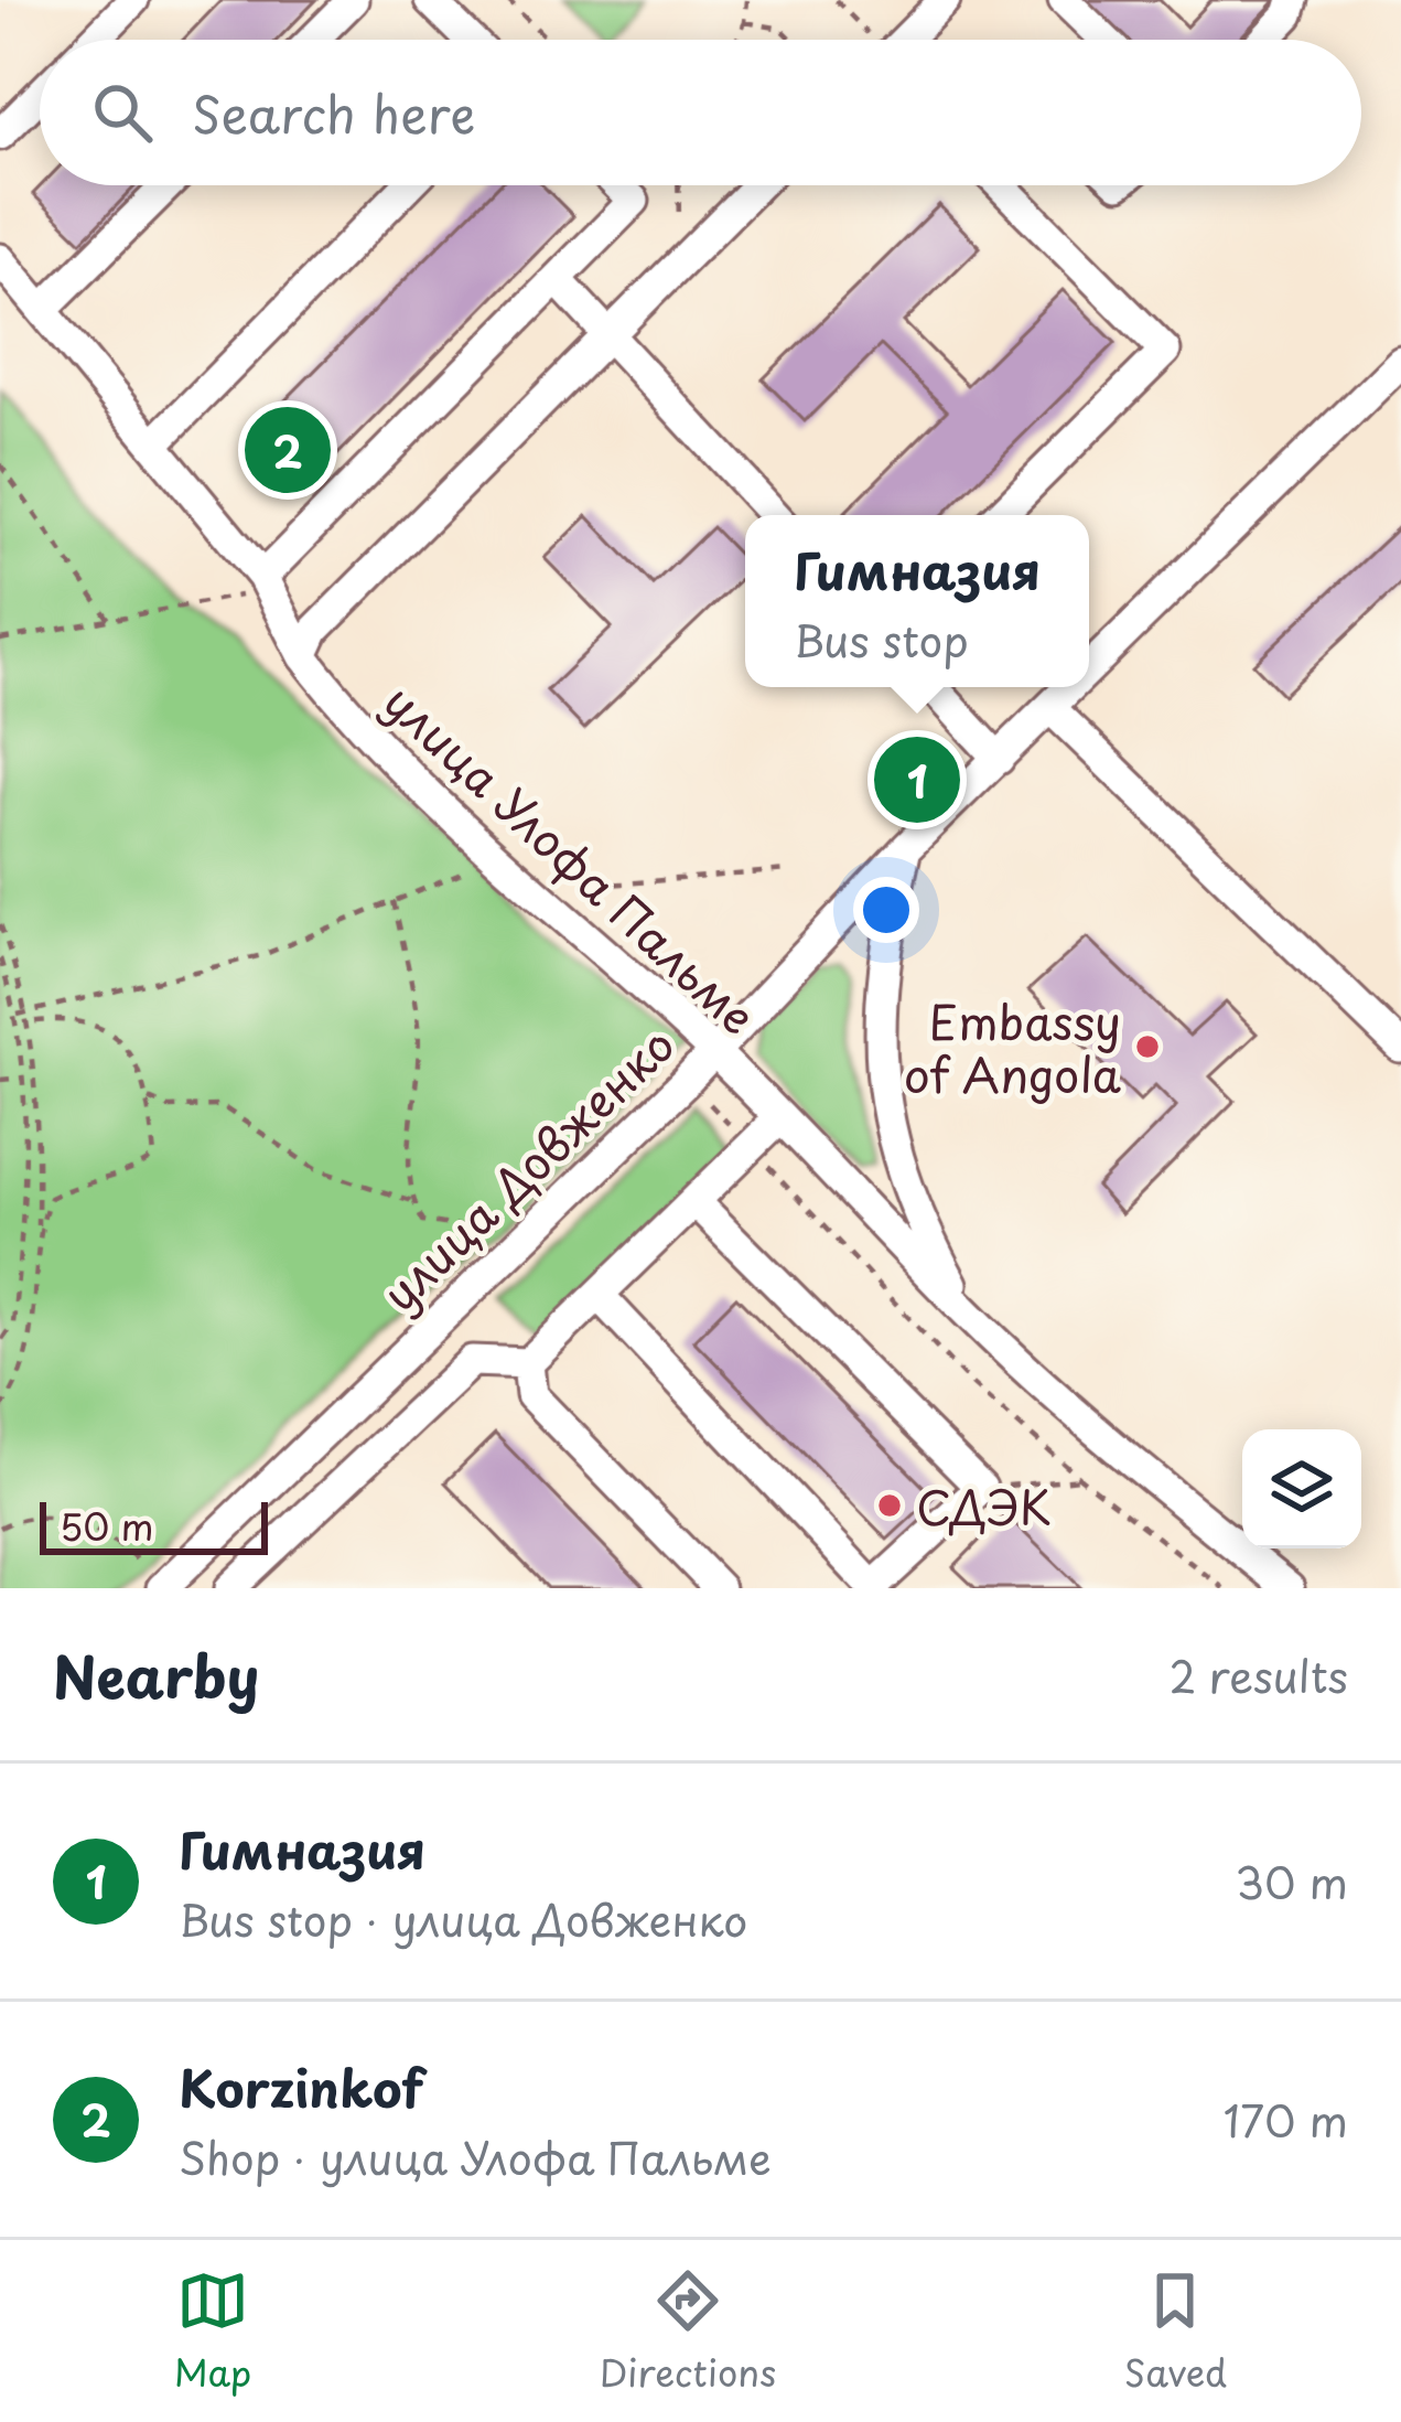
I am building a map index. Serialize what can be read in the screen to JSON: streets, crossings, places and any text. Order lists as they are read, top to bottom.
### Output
{
  "streets": {
    "street": ["улица Улофа Пальме", "улица Довженко"]
  },
  "crossings": [
    ["улица Улофа Пальме", "улица Довженко"]
  ],
  "places": ["Embassy of Angola", "СДЭК"],
  "scale_bar": "50 m",
  "page": {
    "search": "Search here",
    "pins": ["2", "1"],
    "popup": ["Гимназия", "Bus stop"],
    "scale": "50 m",
    "heading": ["Nearby", "2 results"],
    "list": [
      {
        "mark": "1",
        "name": "Гимназия",
        "note": "Bus stop · улица Довженко",
        "value": "30 m"
      },
      {
        "mark": "2",
        "name": "Korzinkof",
        "note": "Shop · улица Улофа Пальме",
        "value": "170 m"
      }
    ],
    "nav": ["Map", "Directions", "Saved"]
  }
}
